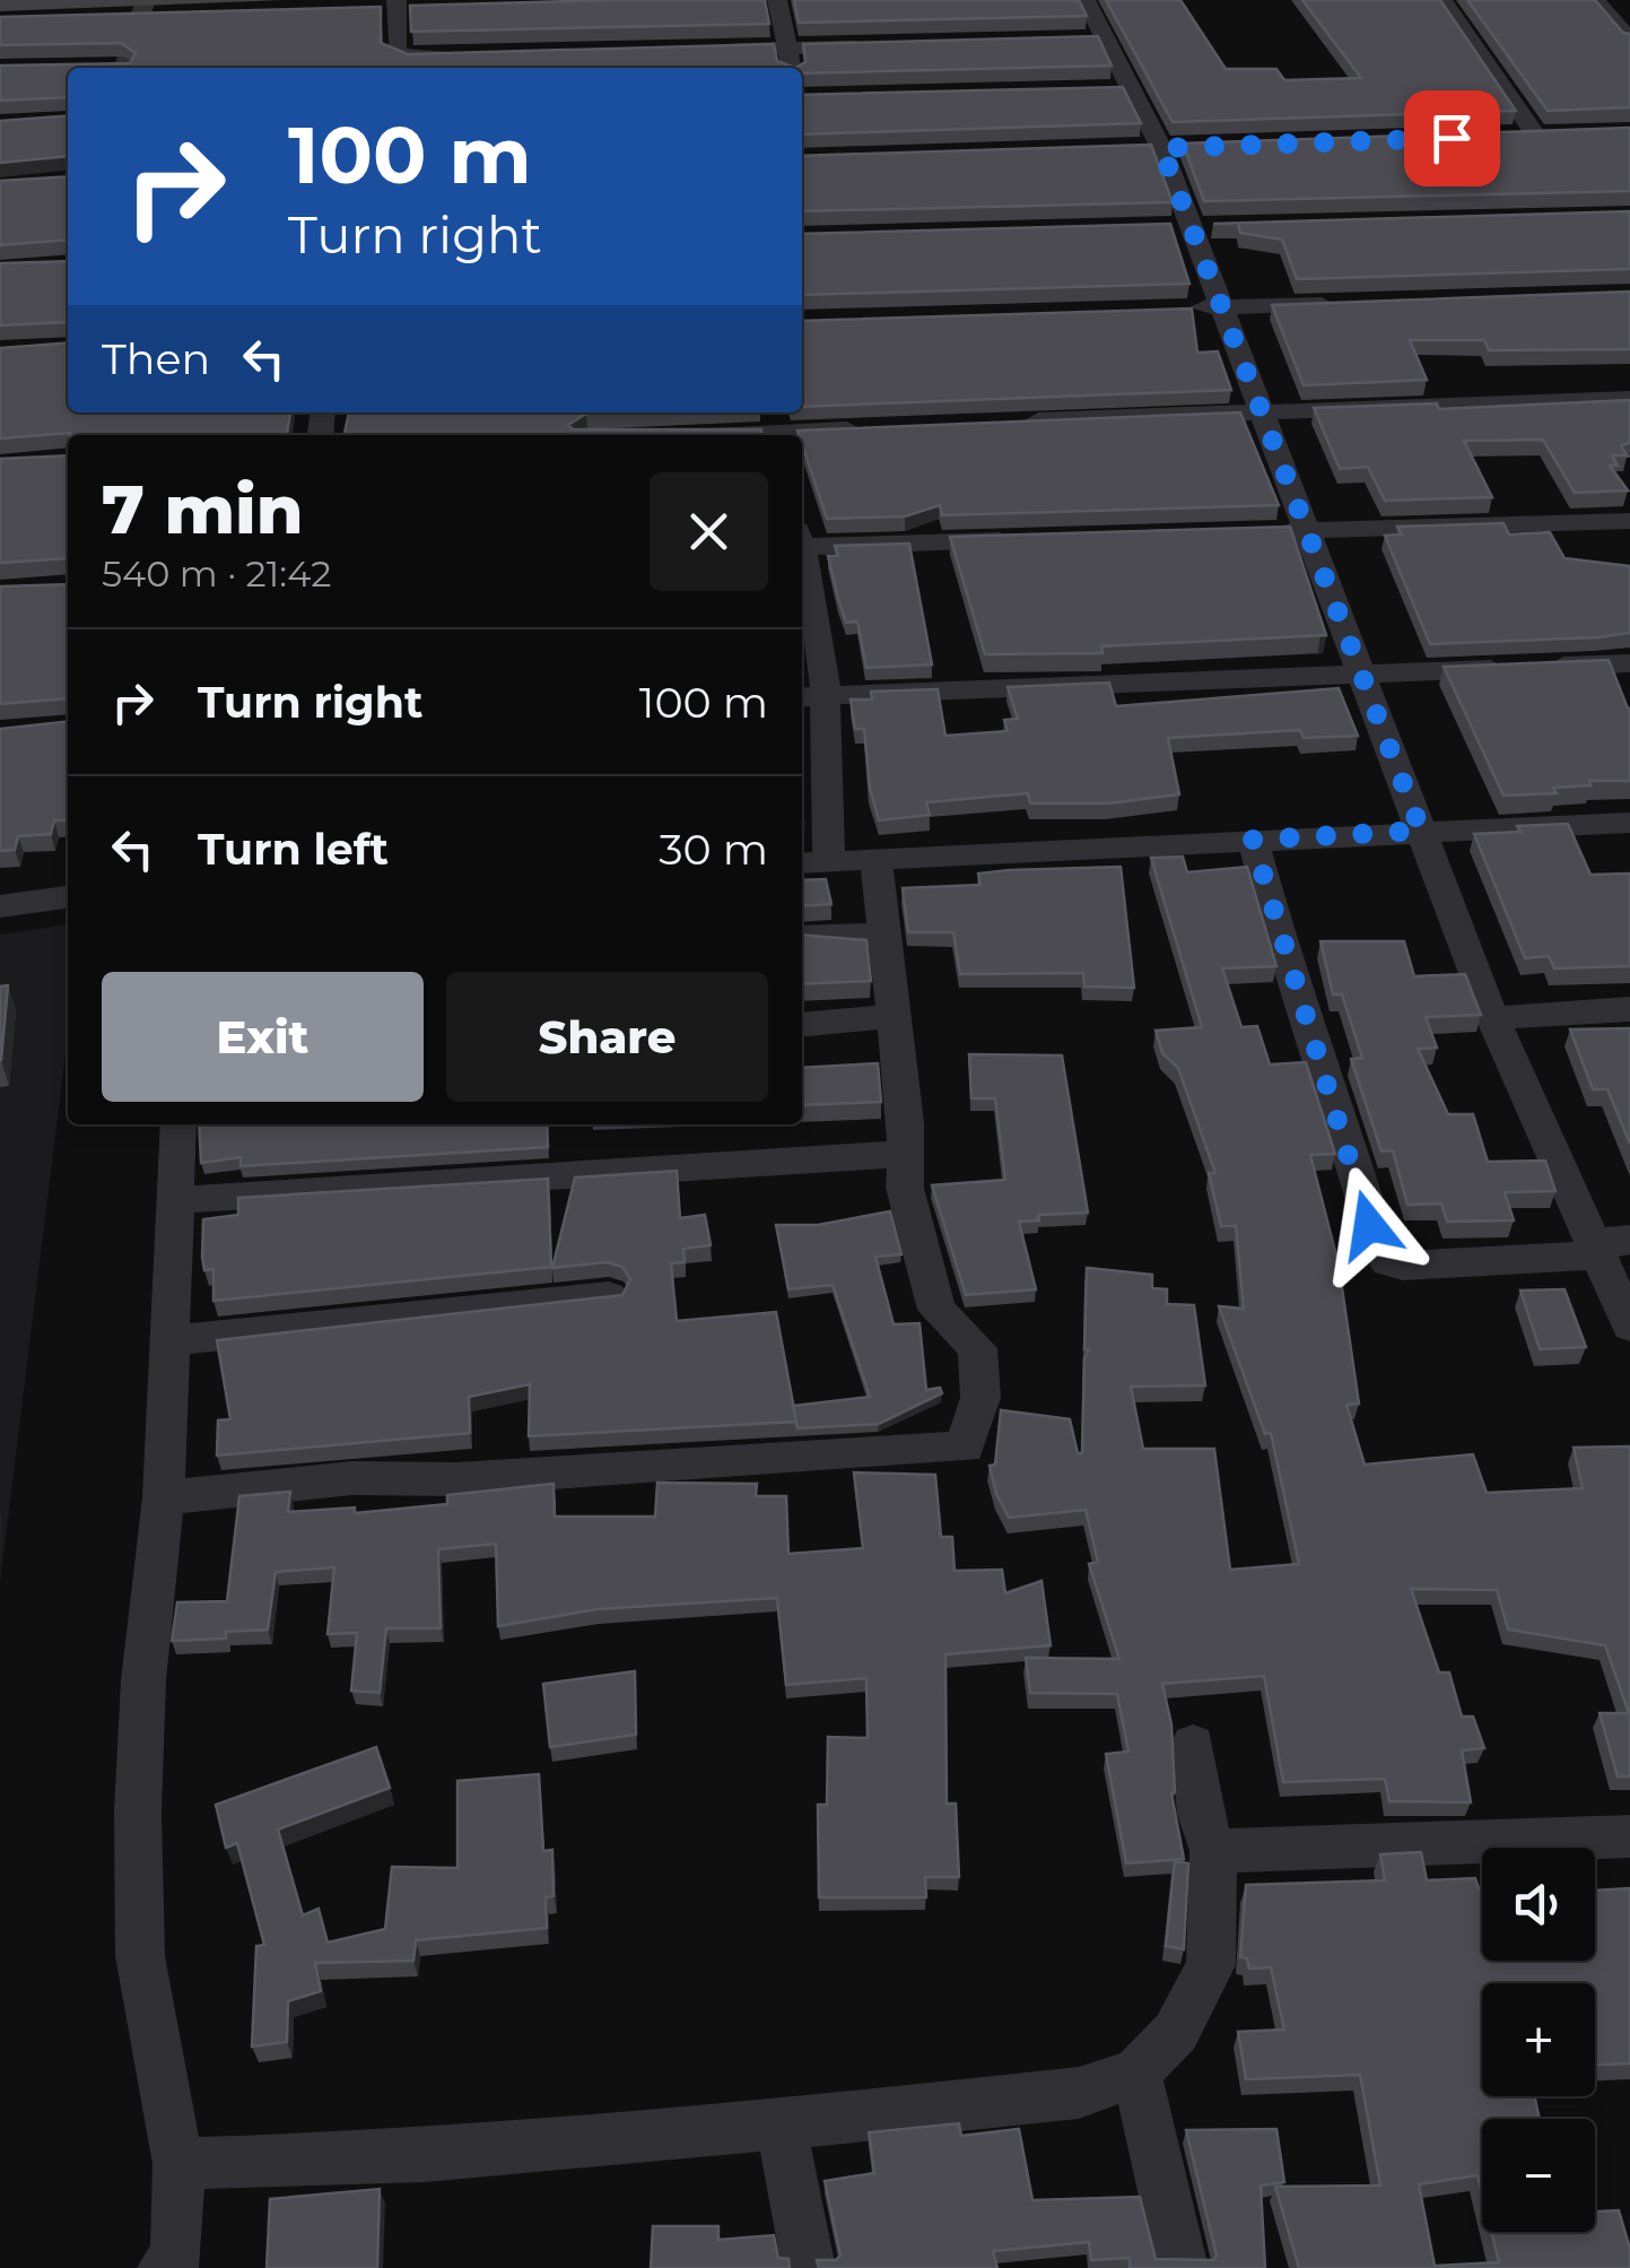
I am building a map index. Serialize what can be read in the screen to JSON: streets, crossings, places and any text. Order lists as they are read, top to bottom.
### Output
{
  "page": {
    "turn": ["100 m", "Turn right"],
    "then": "Then",
    "heading": ["7 min", "540 m · 21:42"],
    "list": [
      {
        "name": "Turn right",
        "value": "100 m"
      },
      {
        "name": "Turn left",
        "value": "30 m"
      }
    ],
    "buttons": ["Exit", "Share"],
    "map_buttons": ["+", "−"]
  }
}
